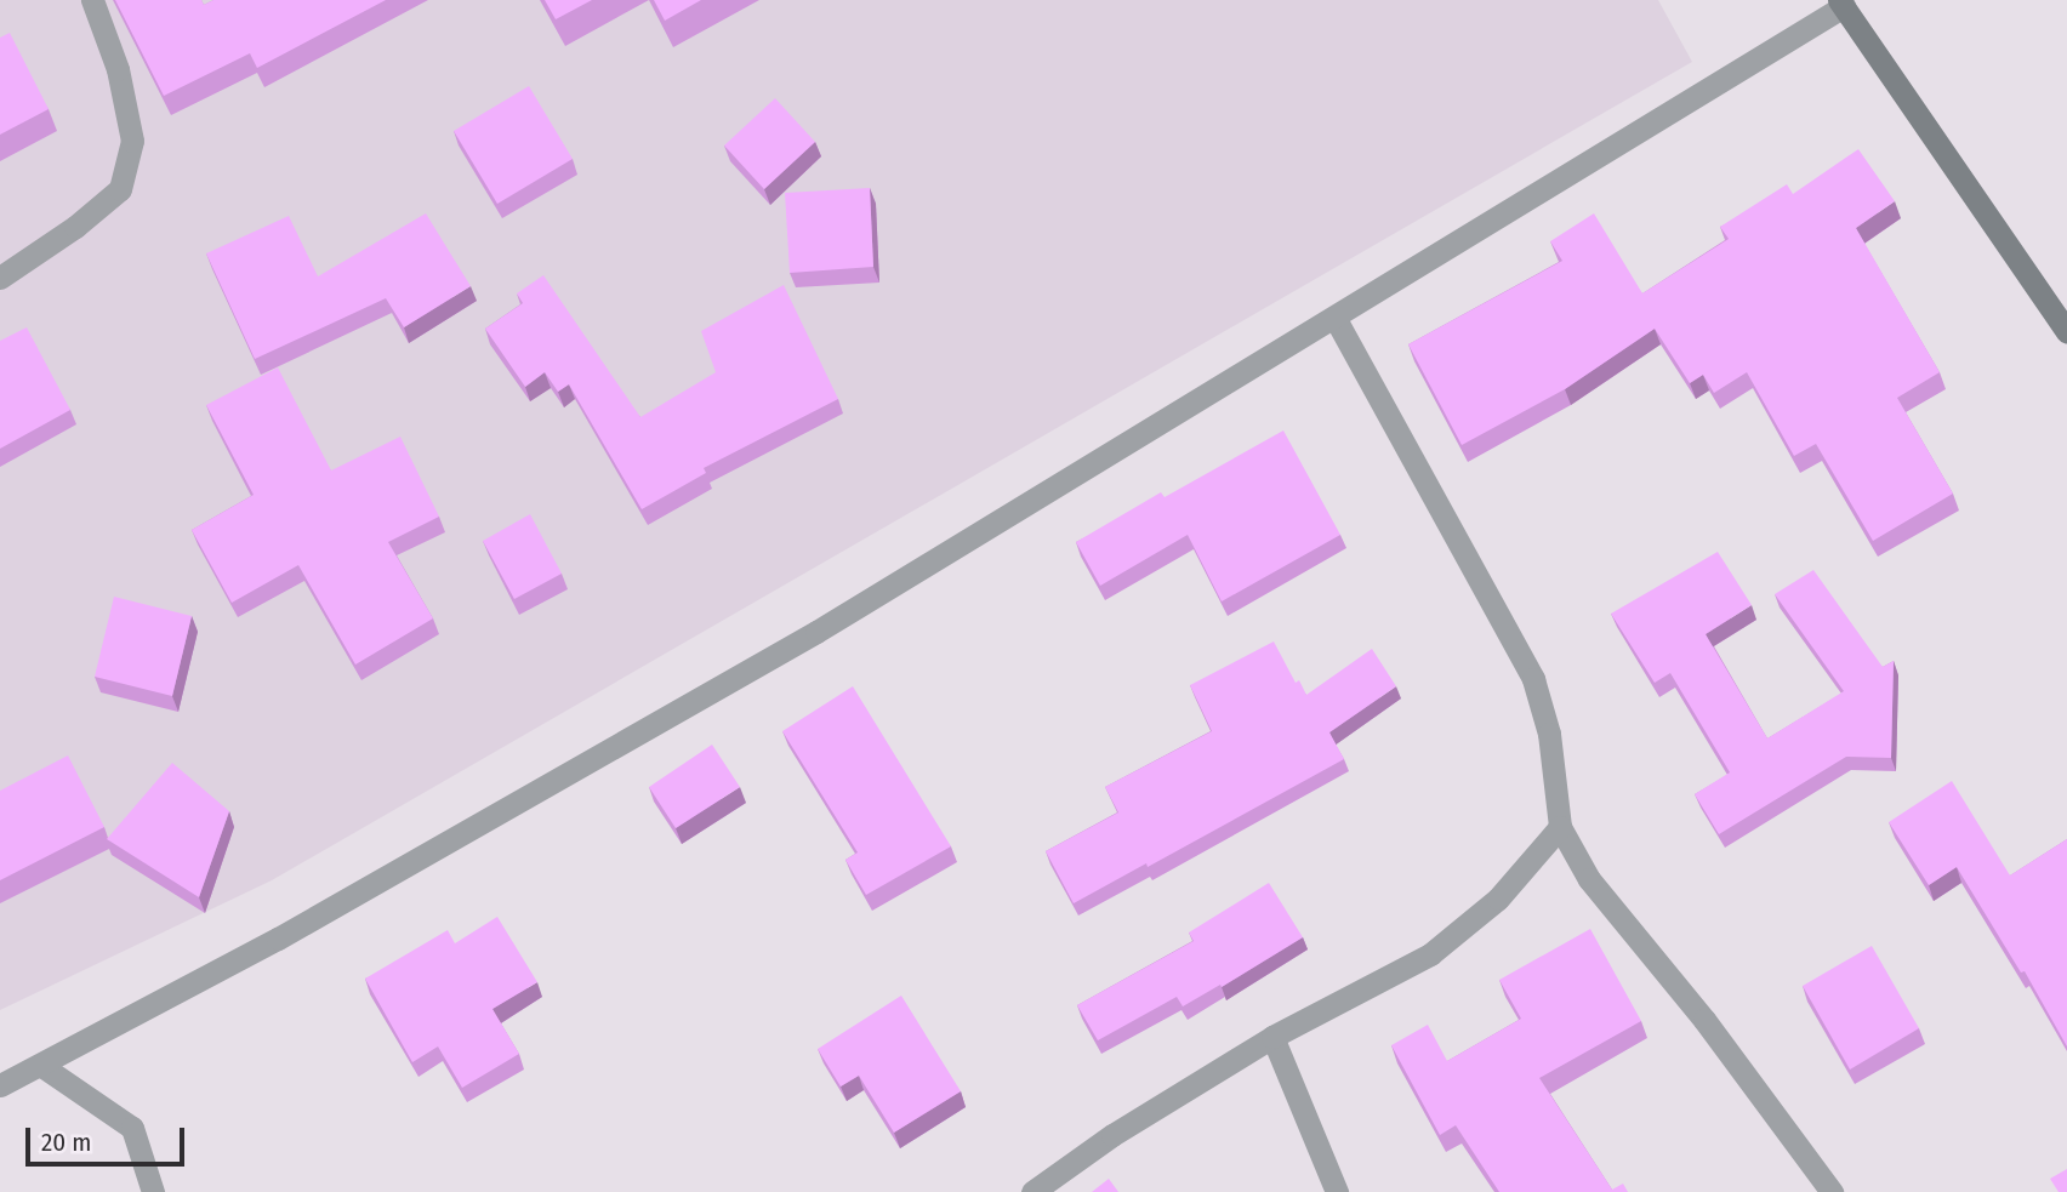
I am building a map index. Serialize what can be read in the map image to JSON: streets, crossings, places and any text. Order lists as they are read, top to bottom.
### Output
{
  "scale_bar": "20 m"
}
